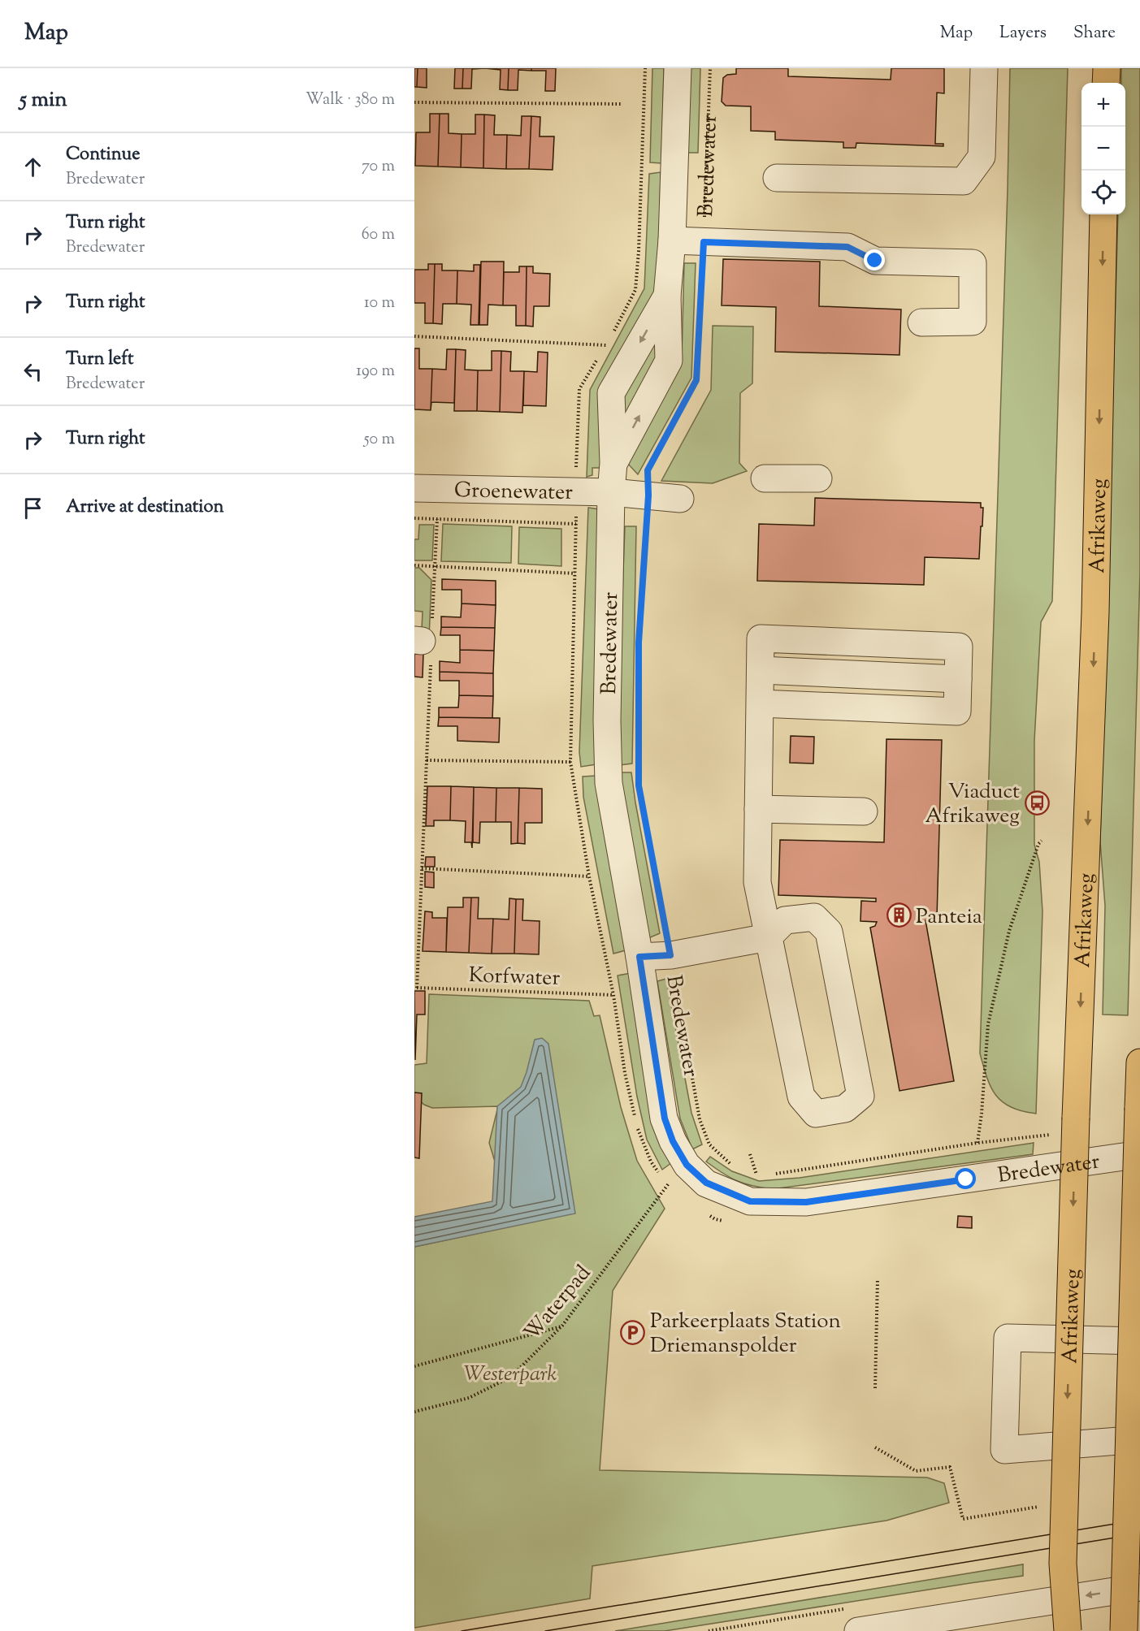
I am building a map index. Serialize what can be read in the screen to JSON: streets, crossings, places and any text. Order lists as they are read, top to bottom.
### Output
{
  "streets": {
    "main road": ["Afrikaweg"],
    "street": ["Bredewater", "Groenewater"],
    "path": ["Korfwater", "Waterpad"]
  },
  "crossings": [
    ["Bredewater", "Groenewater"]
  ],
  "parks": ["Westerpark"],
  "places": {
    "bus stop": ["Viaduct Afrikaweg"],
    "building": ["Panteia"],
    "parking": ["Parkeerplaats Station Driemanspolder"]
  },
  "page": {
    "header": "Map",
    "nav": ["Map", "Layers", "Share"],
    "heading": ["5 min", "Walk · 380 m"],
    "map_buttons": ["+", "−"],
    "list": [
      ["Continue", "Bredewater", "70 m"],
      ["Turn right", "Bredewater", "60 m"],
      ["Turn right", "10 m"],
      ["Turn left", "Bredewater", "190 m"],
      ["Turn right", "50 m"],
      "Arrive at destination"
    ]
  }
}
